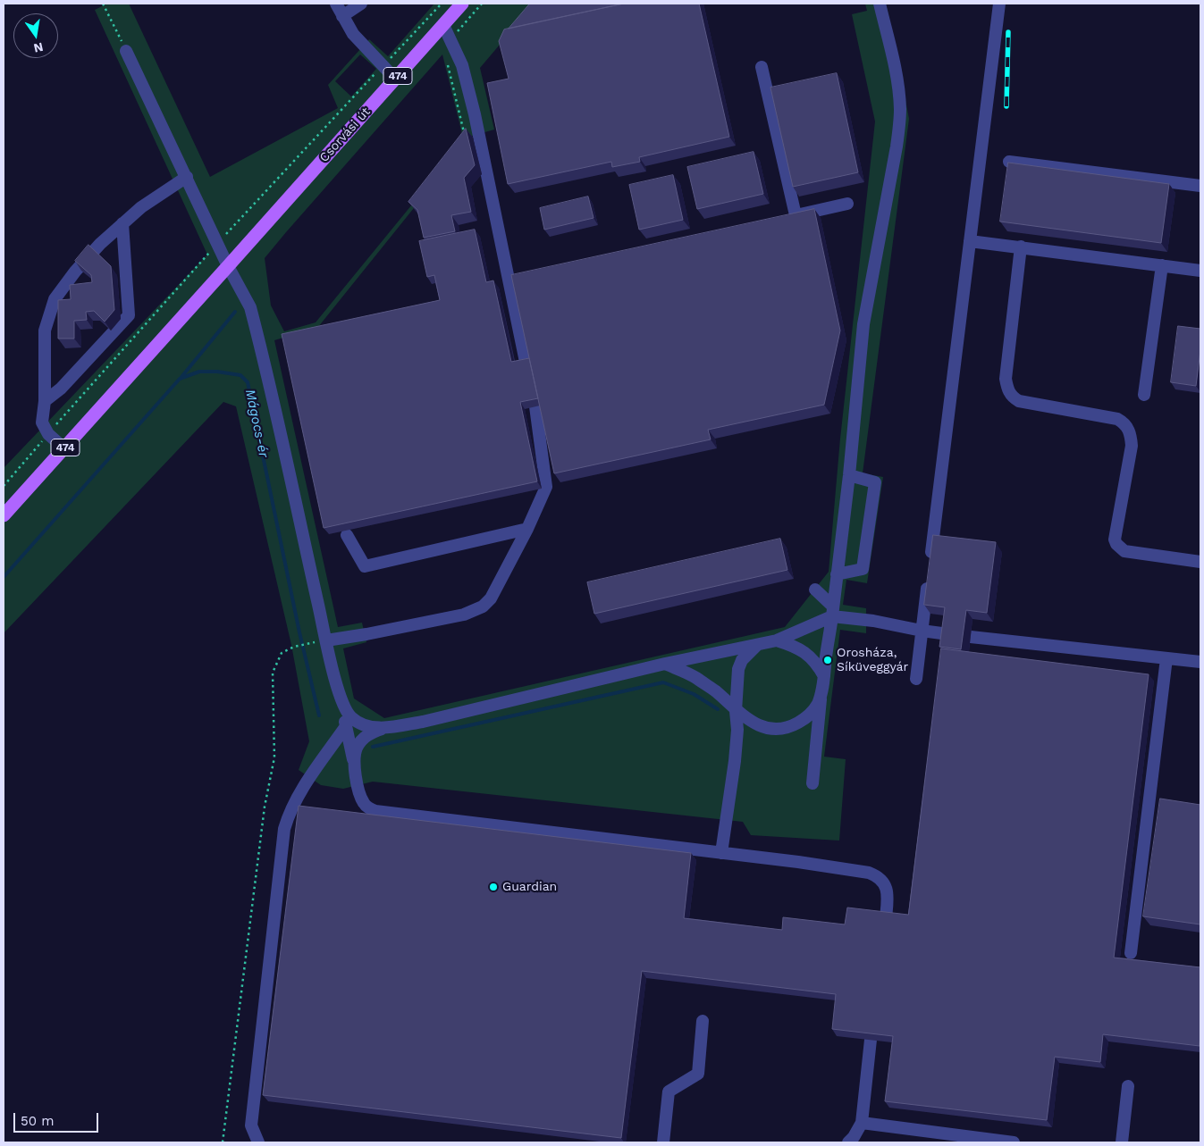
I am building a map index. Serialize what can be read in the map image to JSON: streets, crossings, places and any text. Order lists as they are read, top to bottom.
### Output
{
  "streets": {
    "main road": ["474", "Csorvási út"]
  },
  "crossings": [
    ["474", "Csorvási út"]
  ],
  "water": ["Mágocs-ér"],
  "places": ["Orosháza, Síküveggyár", "Guardian"],
  "scale_bar": "50 m",
  "north": "bottom"
}
